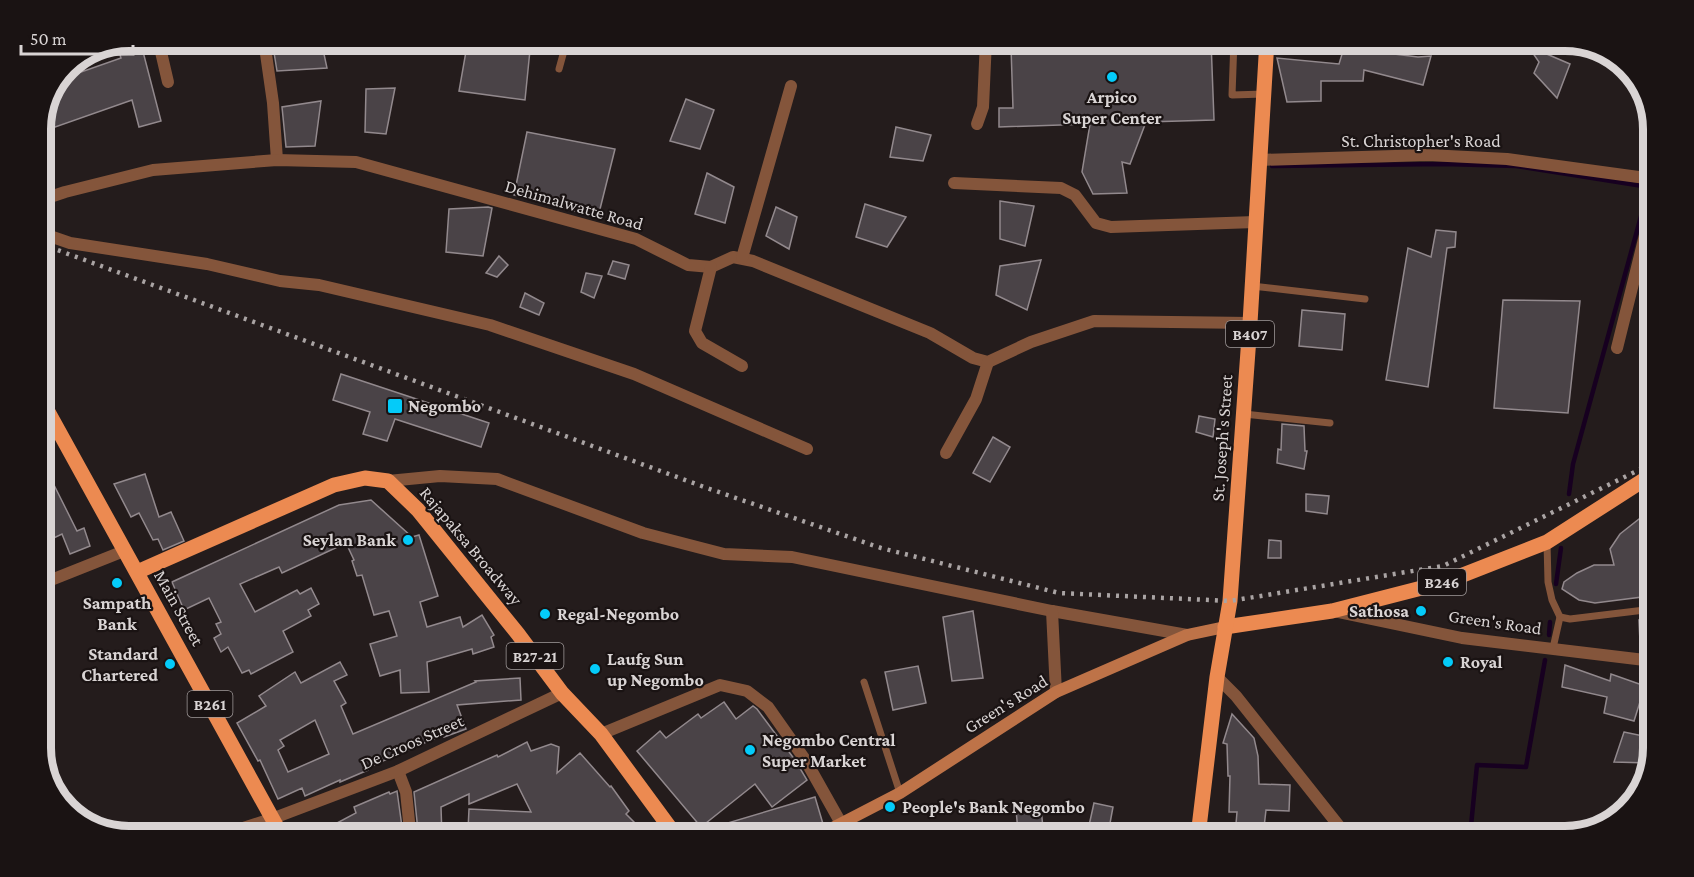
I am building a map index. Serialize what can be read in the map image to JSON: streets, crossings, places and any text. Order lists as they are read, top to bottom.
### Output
{
  "streets": {
    "main road": [
      "B407",
      "St. Joseph's Street",
      "Rajapaksa Broadway",
      "B246",
      "Main Street",
      "Green's Road",
      "B27-21",
      "B261"
    ],
    "street": ["St. Christopher's Road", "Dehimalwatte Road", "De Croos Street"]
  },
  "crossings": [
    ["St. Christopher's Road", "St. Joseph's Street"],
    ["St. Joseph's Street", "B246"],
    ["St. Joseph's Street", "Green's Road"],
    ["Rajapaksa Broadway", "De Croos Street"],
    ["B246", "Green's Road"],
    ["Main Street", "De Croos Street"]
  ],
  "places": {
    "other": [
      "Arpico Super Center",
      "Seylan Bank",
      "Sampath Bank",
      "Sathosa",
      "Regal-Negombo",
      "Royal",
      "Standard Chartered",
      "Laufg Sun up Negombo",
      "Negombo Central Super Market",
      "People's Bank Negombo"
    ],
    "transit": ["Negombo"]
  },
  "scale_bar": "50 m"
}
